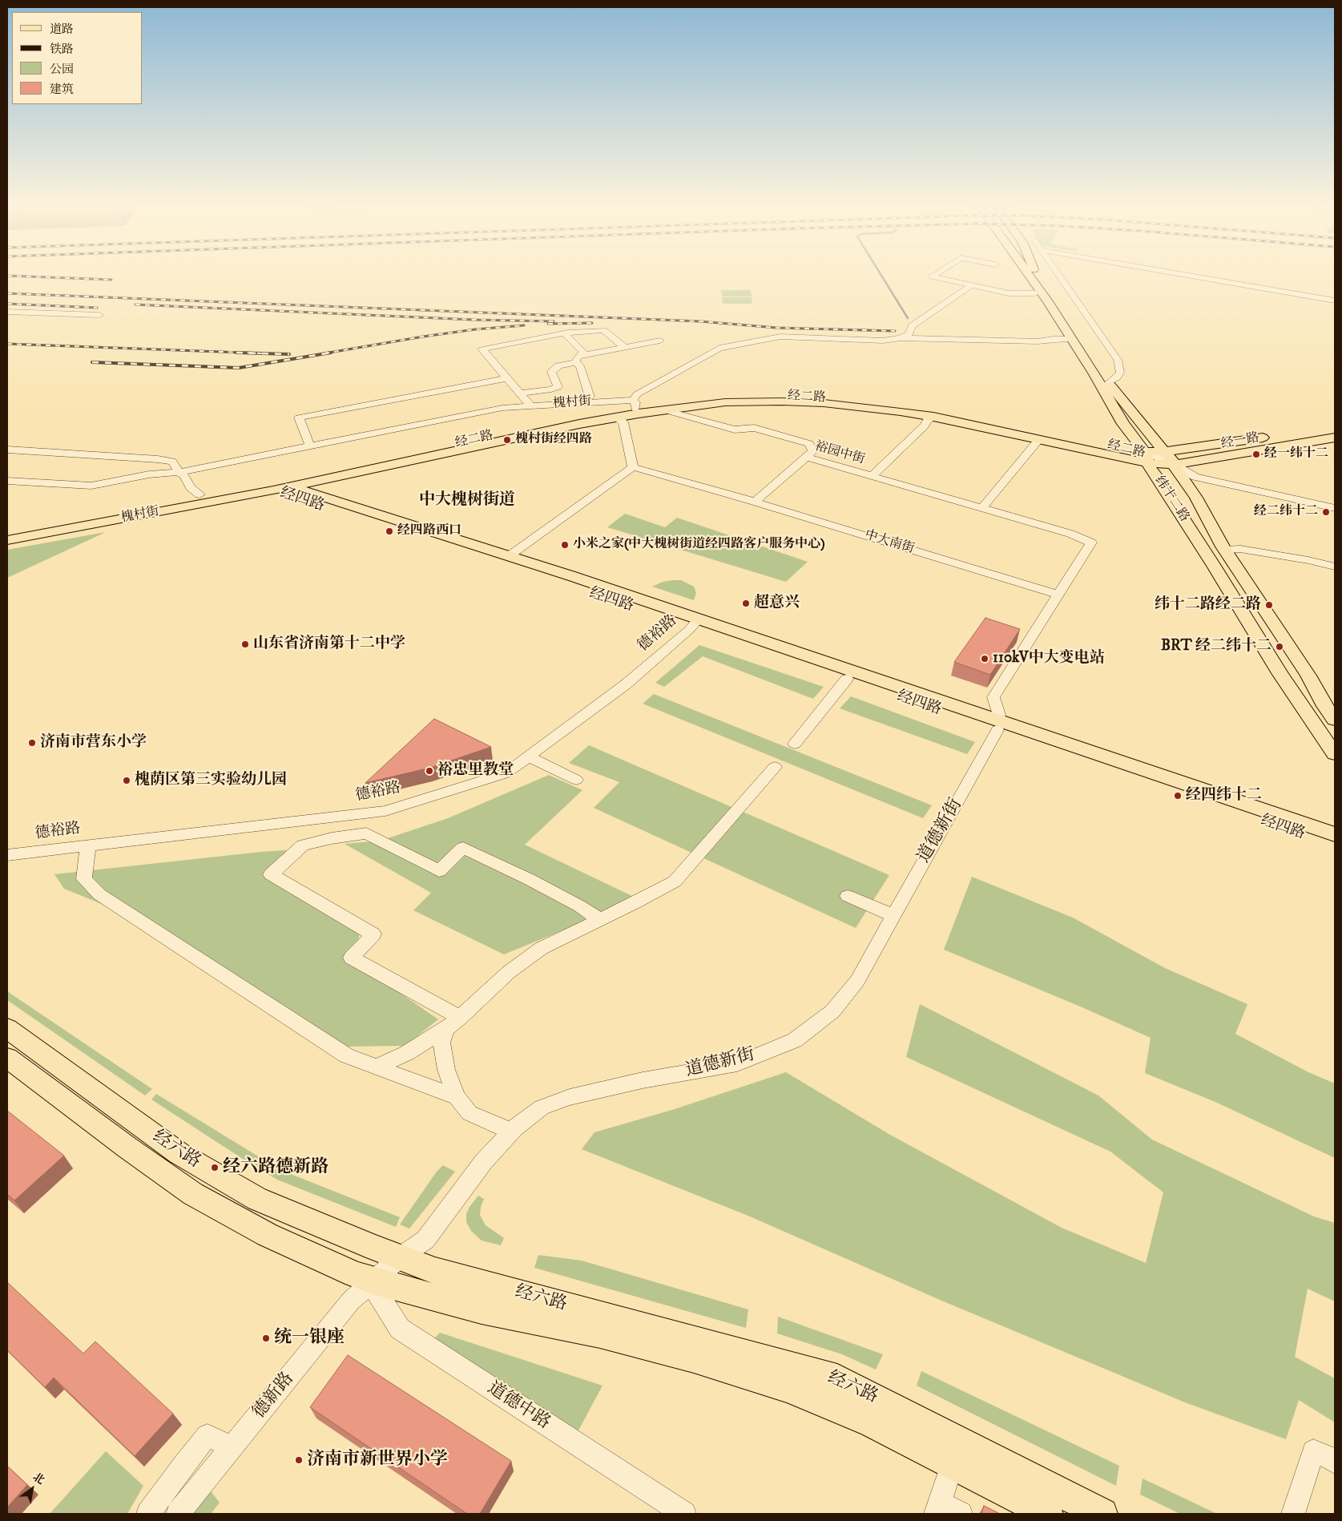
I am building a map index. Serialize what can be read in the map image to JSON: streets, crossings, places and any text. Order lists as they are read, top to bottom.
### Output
{
  "streets": {
    "main road": [
      "经二路",
      "槐村街",
      "经一路",
      "纬十二路",
      "经四路",
      "经六路"
    ],
    "street": [
      "裕园中街",
      "中大南街",
      "德裕路",
      "道德新街",
      "德新路",
      "道德中路"
    ]
  },
  "crossings": [
    ["经二路", "槐村街"],
    ["经二路", "经一路"],
    ["经二路", "裕园中街"],
    ["经二路", "纬十二路"],
    ["经二路", "经四路"],
    ["槐村街", "经四路"],
    ["经一路", "纬十二路"],
    ["裕园中街", "中大南街"],
    ["经四路", "德裕路"],
    ["经四路", "道德新街"],
    ["道德新街", "经六路"],
    ["道德新街", "德新路"],
    ["道德新街", "道德中路"],
    ["经六路", "德新路"],
    ["经六路", "道德中路"],
    ["德新路", "道德中路"]
  ],
  "districts": ["中大槐树街道"],
  "places": [
    "槐村街经四路",
    "经一纬十二",
    "经二纬十二",
    "经四路西口",
    "小米之家(中大槐树街道经四路客户服务中心)",
    "超意兴",
    "纬十二路经二路",
    "山东省济南第十二中学",
    "BRT 经二纬十二",
    "110kV中大变电站",
    "济南市营东小学",
    "裕忠里教堂",
    "槐荫区第三实验幼儿园",
    "经四纬十二",
    "经六路德新路",
    "统一银座",
    "济南市新世界小学"
  ],
  "legend": [
    "道路",
    "铁路",
    "公园",
    "建筑"
  ],
  "north": "top right"
}
